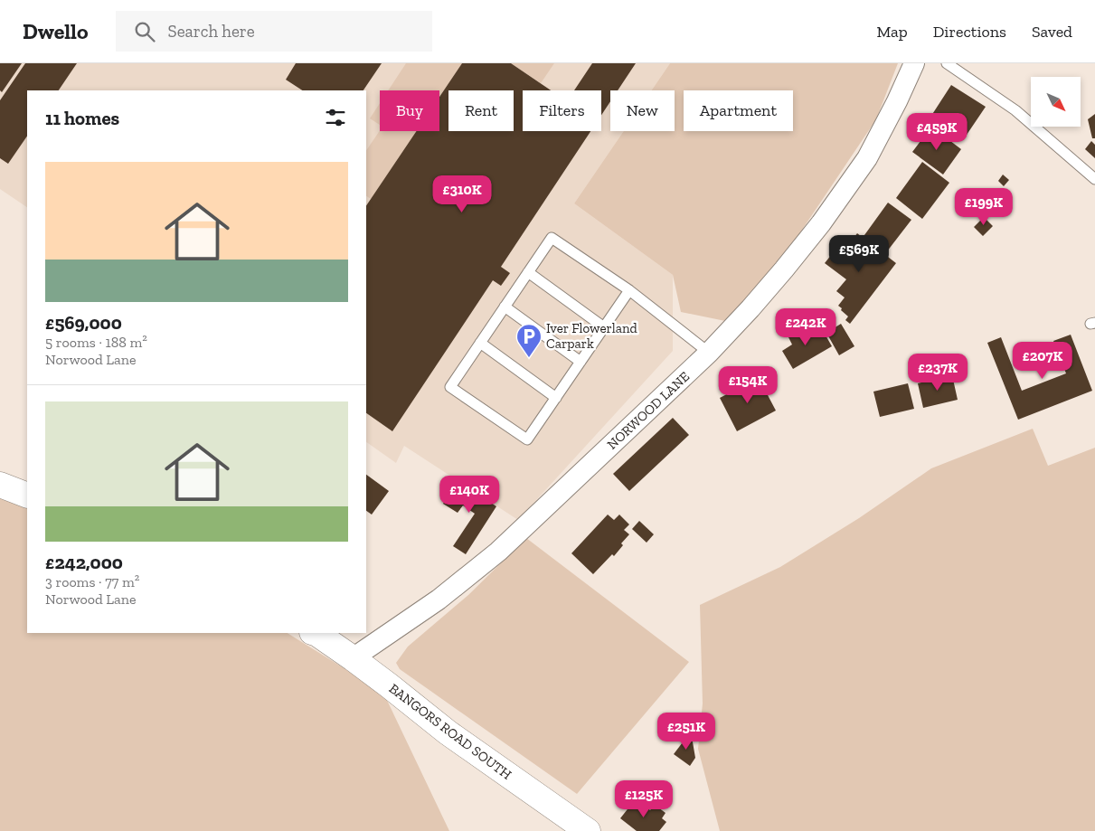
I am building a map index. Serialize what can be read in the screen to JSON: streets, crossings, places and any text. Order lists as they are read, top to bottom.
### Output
{
  "streets": {
    "street": ["NORWOOD LANE", "BANGORS ROAD SOUTH"]
  },
  "crossings": [
    ["NORWOOD LANE", "BANGORS ROAD SOUTH"]
  ],
  "places": {
    "parking": ["Iver Flowerland Carpark"]
  },
  "north": "bottom right",
  "page": {
    "header": "Dwello",
    "search": "Search here",
    "nav": ["Map", "Directions", "Saved"],
    "chip": [
      "Buy",
      "Rent",
      "Filters",
      "New",
      "Apartment"
    ],
    "heading": "11 homes",
    "price": [
      "£459K",
      "£310K",
      "£199K",
      "£569K",
      "£242K",
      "£207K",
      "£237K",
      "£154K",
      "£140K",
      "£251K",
      "£125K"
    ],
    "list": [
      {
        "name": "£569,000",
        "note": "5 rooms · 188 m² · Norwood Lane"
      },
      {
        "name": "£242,000",
        "note": "3 rooms · 77 m² · Norwood Lane"
      }
    ]
  }
}
